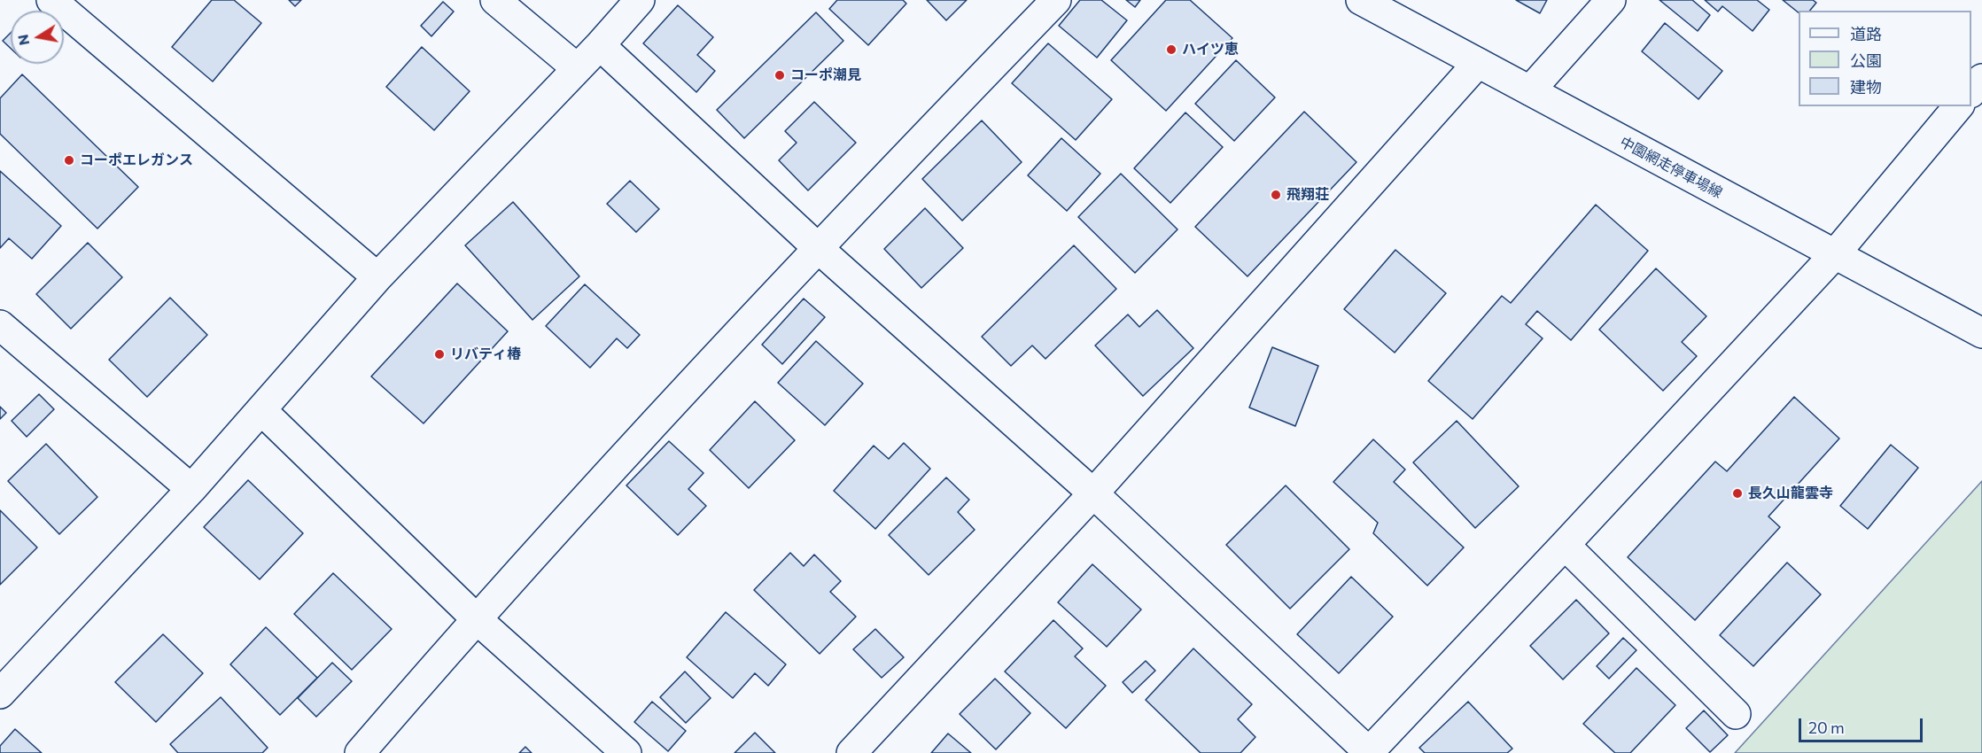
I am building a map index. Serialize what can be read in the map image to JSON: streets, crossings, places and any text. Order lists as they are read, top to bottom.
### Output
{
  "streets": {
    "street": ["中園網走停車場線"]
  },
  "places": [
    "ハイツ恵",
    "コーポ潮見",
    "コーポエレガンス",
    "飛翔荘",
    "リバティ椿",
    "長久山龍雲寺"
  ],
  "legend": ["道路", "公園", "建物"],
  "scale_bar": "20 m",
  "north": "left"
}
